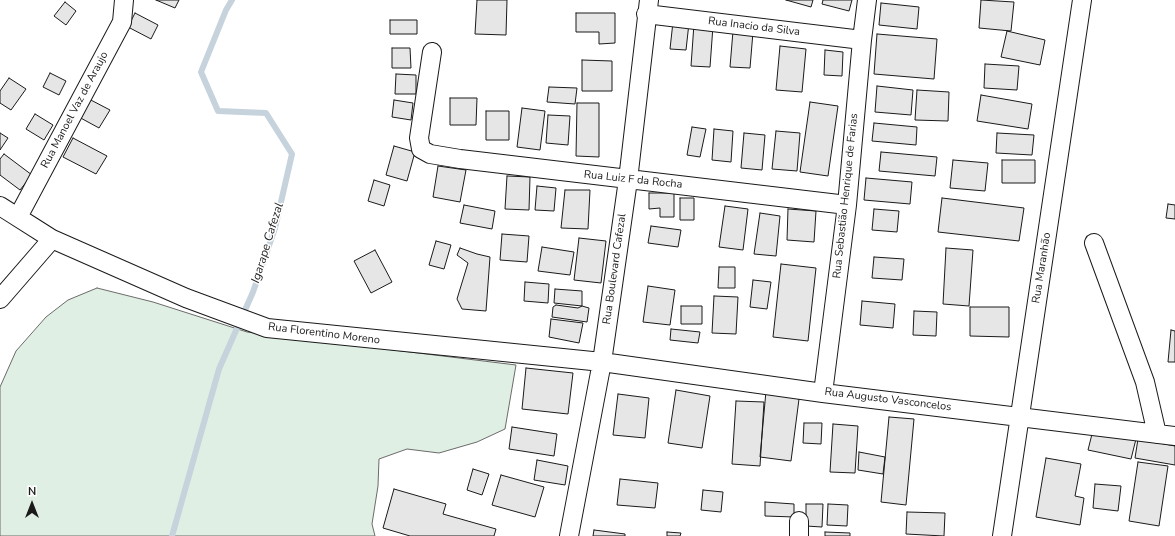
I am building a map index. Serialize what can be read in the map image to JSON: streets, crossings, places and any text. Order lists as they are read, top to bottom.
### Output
{
  "streets": {
    "street": [
      "Rua Inacio da Silva",
      "Rua Manoel Vaz de Araujo",
      "Rua Luiz F da Rocha",
      "Rua Sebastião Henrique de Farias",
      "Rua Maranhão",
      "Rua Boulevard Cafezal",
      "Rua Florentino Moreno",
      "Rua Augusto Vasconcelos"
    ]
  },
  "crossings": [
    ["Rua Inacio da Silva", "Rua Sebastião Henrique de Farias"],
    ["Rua Inacio da Silva", "Rua Boulevard Cafezal"],
    ["Rua Manoel Vaz de Araujo", "Rua Florentino Moreno"],
    ["Rua Luiz F da Rocha", "Rua Sebastião Henrique de Farias"],
    ["Rua Luiz F da Rocha", "Rua Boulevard Cafezal"],
    ["Rua Sebastião Henrique de Farias", "Rua Augusto Vasconcelos"],
    ["Rua Maranhão", "Rua Augusto Vasconcelos"],
    ["Rua Boulevard Cafezal", "Rua Florentino Moreno"],
    ["Rua Boulevard Cafezal", "Rua Augusto Vasconcelos"],
    ["Rua Florentino Moreno", "Rua Augusto Vasconcelos"]
  ],
  "water": ["Igarape Cafezal"],
  "north": "top"
}
